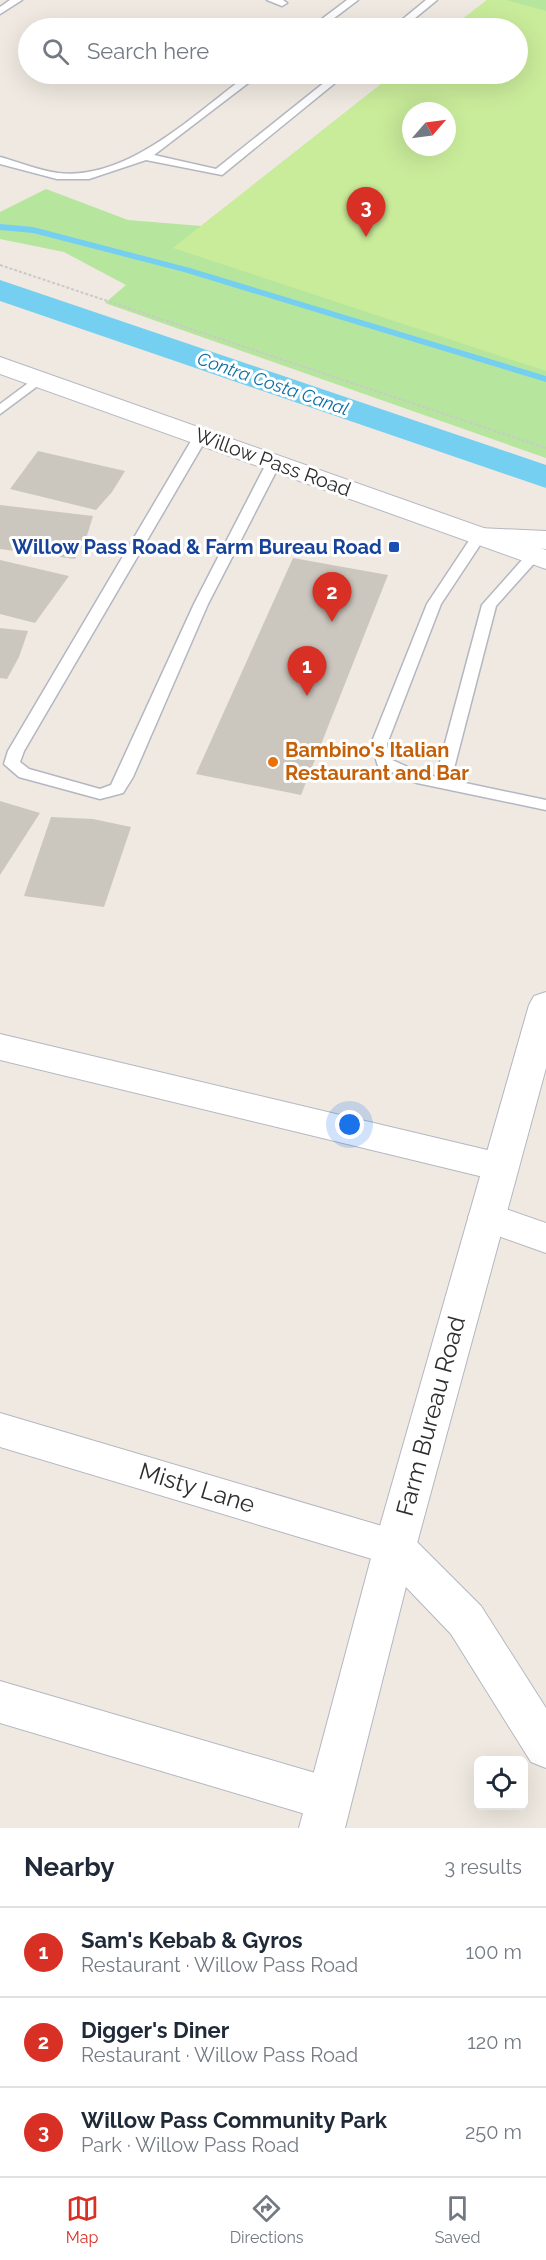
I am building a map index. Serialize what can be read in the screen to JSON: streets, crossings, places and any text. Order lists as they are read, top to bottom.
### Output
{
  "streets": {
    "street": ["Willow Pass Road", "Farm Bureau Road", "Misty Lane"]
  },
  "crossings": [
    ["Farm Bureau Road", "Misty Lane"]
  ],
  "water": ["Contra Costa Canal"],
  "places": {
    "transit": ["Willow Pass Road & Farm Bureau Road"],
    "other": ["Bambino's Italian Restaurant and Bar"]
  },
  "north": "top right",
  "page": {
    "search": "Search here",
    "pins": ["3", "2", "1"],
    "heading": ["Nearby", "3 results"],
    "list": [
      {
        "mark": "1",
        "name": "Sam's Kebab & Gyros",
        "note": "Restaurant · Willow Pass Road",
        "value": "100 m"
      },
      {
        "mark": "2",
        "name": "Digger's Diner",
        "note": "Restaurant · Willow Pass Road",
        "value": "120 m"
      },
      {
        "mark": "3",
        "name": "Willow Pass Community Park",
        "note": "Park · Willow Pass Road",
        "value": "250 m"
      }
    ],
    "nav": ["Map", "Directions", "Saved"]
  }
}
